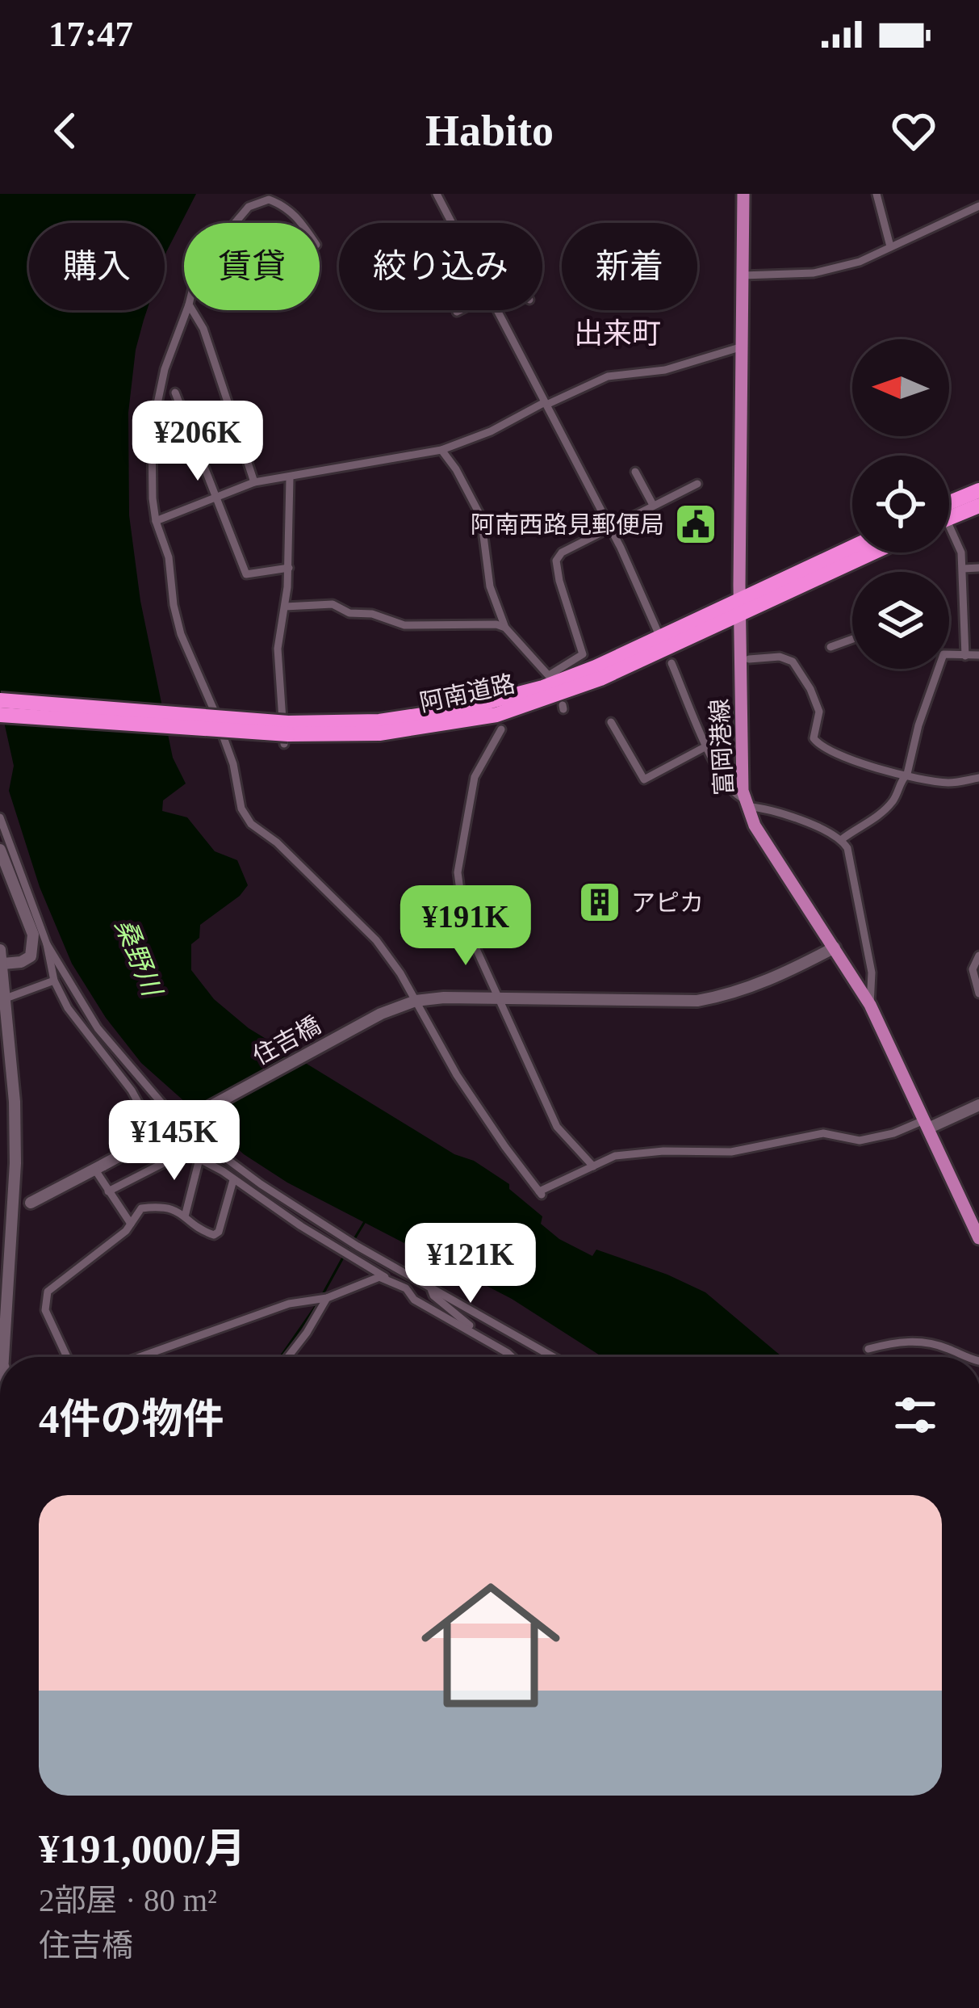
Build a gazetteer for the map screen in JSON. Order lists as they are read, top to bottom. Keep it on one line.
{"streets":{"highway":["阿南道路"],"main road":["富岡港線"],"street":["住吉橋"]},"crossings":[["阿南道路","富岡港線"]],"districts":["出来町"],"water":["桑野川"],"places":{"public building":["阿南西路見郵便局"],"building":["アピカ"]},"north":"left","page":{"status":"17:47","header":"Habito","chip":["購入","賃貸","絞り込み","新着"],"price":["¥206K","¥191K","¥145K","¥121K"],"heading":"4件の物件","list":[{"name":"¥191,000/月","note":"2部屋 · 80 m² · 住吉橋"}]}}
